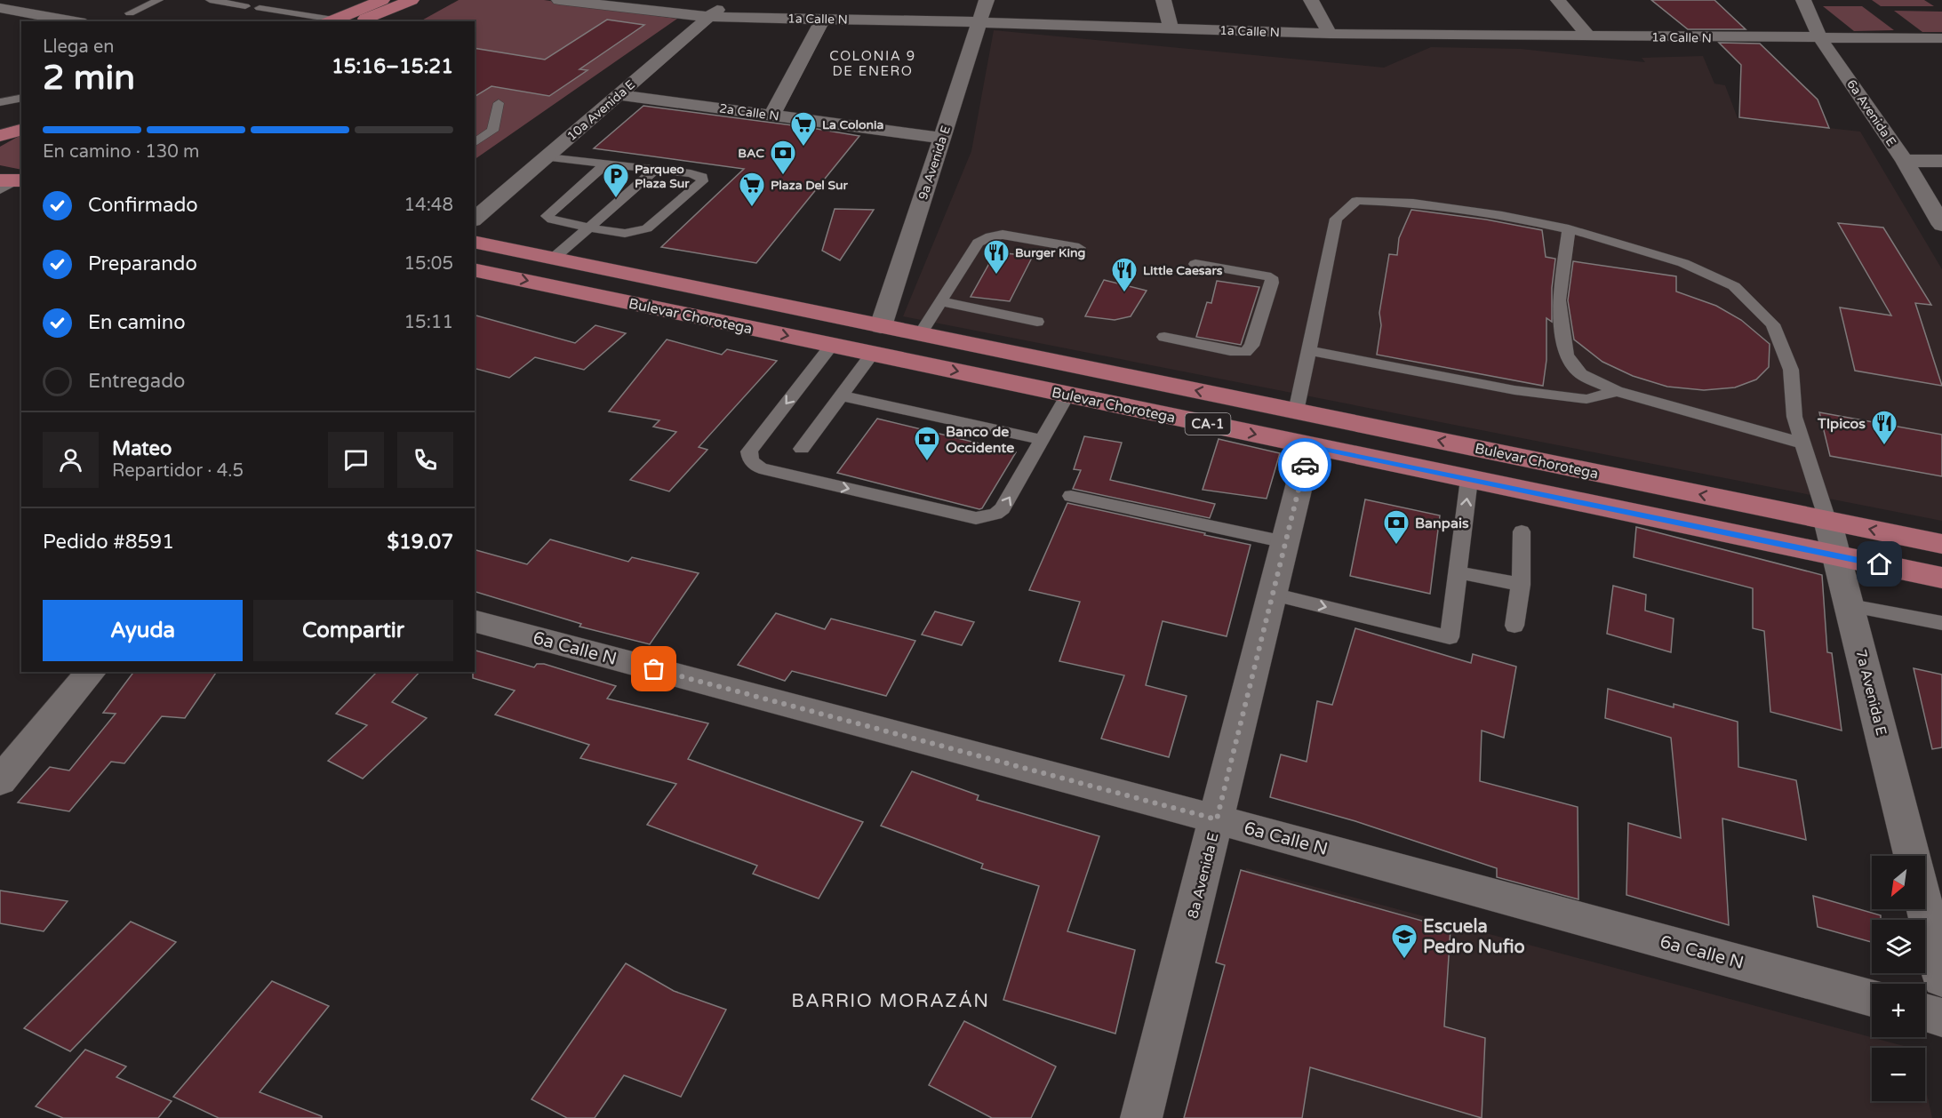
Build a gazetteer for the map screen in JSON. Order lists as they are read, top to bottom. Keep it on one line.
{"streets":{"highway":["Bulevar Chorotega","CA-1"],"street":["1a Calle N","10a Avenida E","2a Calle N","6a Avenida E","9a Avenida E","6a Calle N","7a Avenida E","8a Avenida E"]},"crossings":[["1a Calle N","10a Avenida E"],["1a Calle N","6a Avenida E"],["1a Calle N","9a Avenida E"],["10a Avenida E","2a Calle N"],["2a Calle N","9a Avenida E"],["9a Avenida E","Bulevar Chorotega"],["Bulevar Chorotega","7a Avenida E"],["Bulevar Chorotega","8a Avenida E"],["6a Calle N","8a Avenida E"]],"districts":["COLONIA 9 DE ENERO","BARRIO MORAZÁN"],"places":{"supermarket":["La Colonia","Plaza Del Sur"],"bank":["BAC","Banco de Occidente","Banpais"],"parking":["Parqueo Plaza Sur"],"restaurant":["Burger King","Little Caesars","TIpicos"],"school or university":["Escuela Pedro Nufio"]},"north":"bottom left","page":{"heading":["2 min","Llega en","15:16–15:21"],"panel":["Mateo","Repartidor · 4.5","Pedido #8591","$19.07"],"bar":"En camino · 130 m","list":[["Confirmado","14:48"],["Preparando","15:05"],["En camino","15:11"],"Entregado"],"buttons":["Ayuda","Compartir"],"map_buttons":["+","−"]}}
